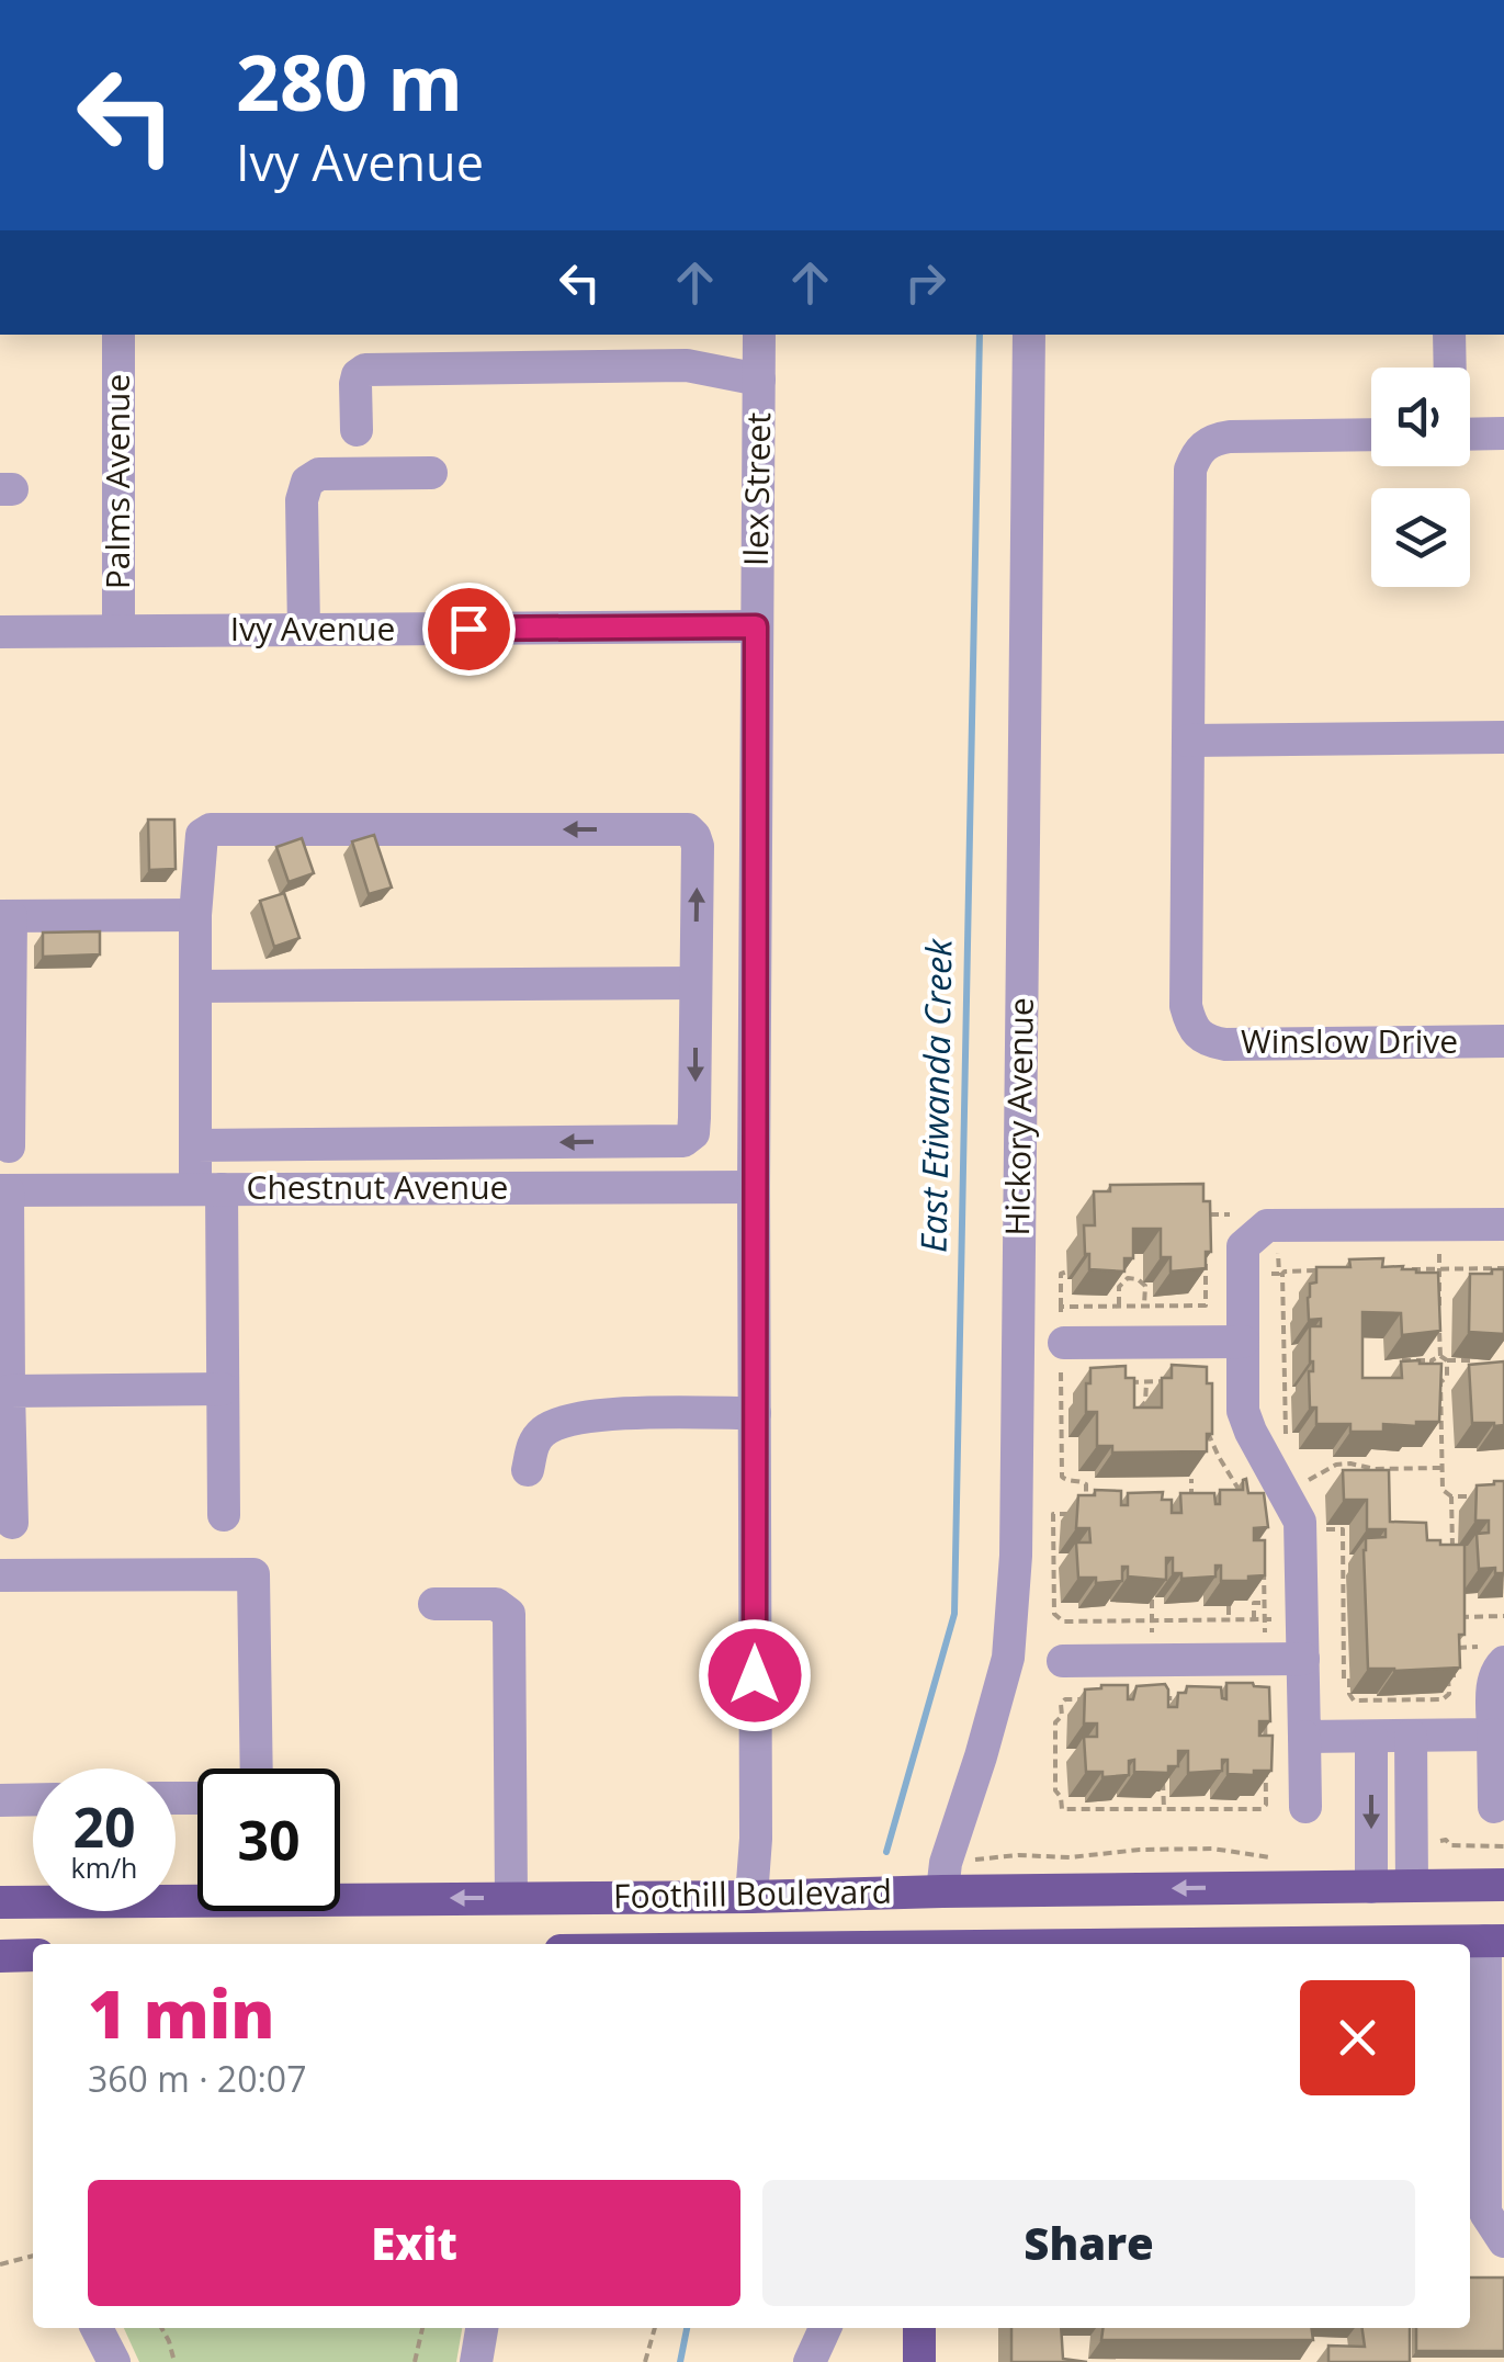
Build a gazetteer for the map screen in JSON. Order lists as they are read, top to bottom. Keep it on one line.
{"streets":{"main road":["Foothill Boulevard"],"street":["Palms Avenue","Ilex Street","Ivy Avenue","Winslow Drive","Hickory Avenue","Chestnut Avenue"]},"crossings":[["Palms Avenue","Ivy Avenue"],["Ilex Street","Ivy Avenue"],["Ilex Street","Chestnut Avenue"],["Ilex Street","Foothill Boulevard"],["Hickory Avenue","Foothill Boulevard"]],"one_way":["Foothill Boulevard"],"water":["East Etiwanda Creek"],"page":{"turn":["280 m","Ivy Avenue"],"speed":"20 km/h","limit":"30","heading":["1 min","360 m · 20:07"],"buttons":["Exit","Share"]}}
